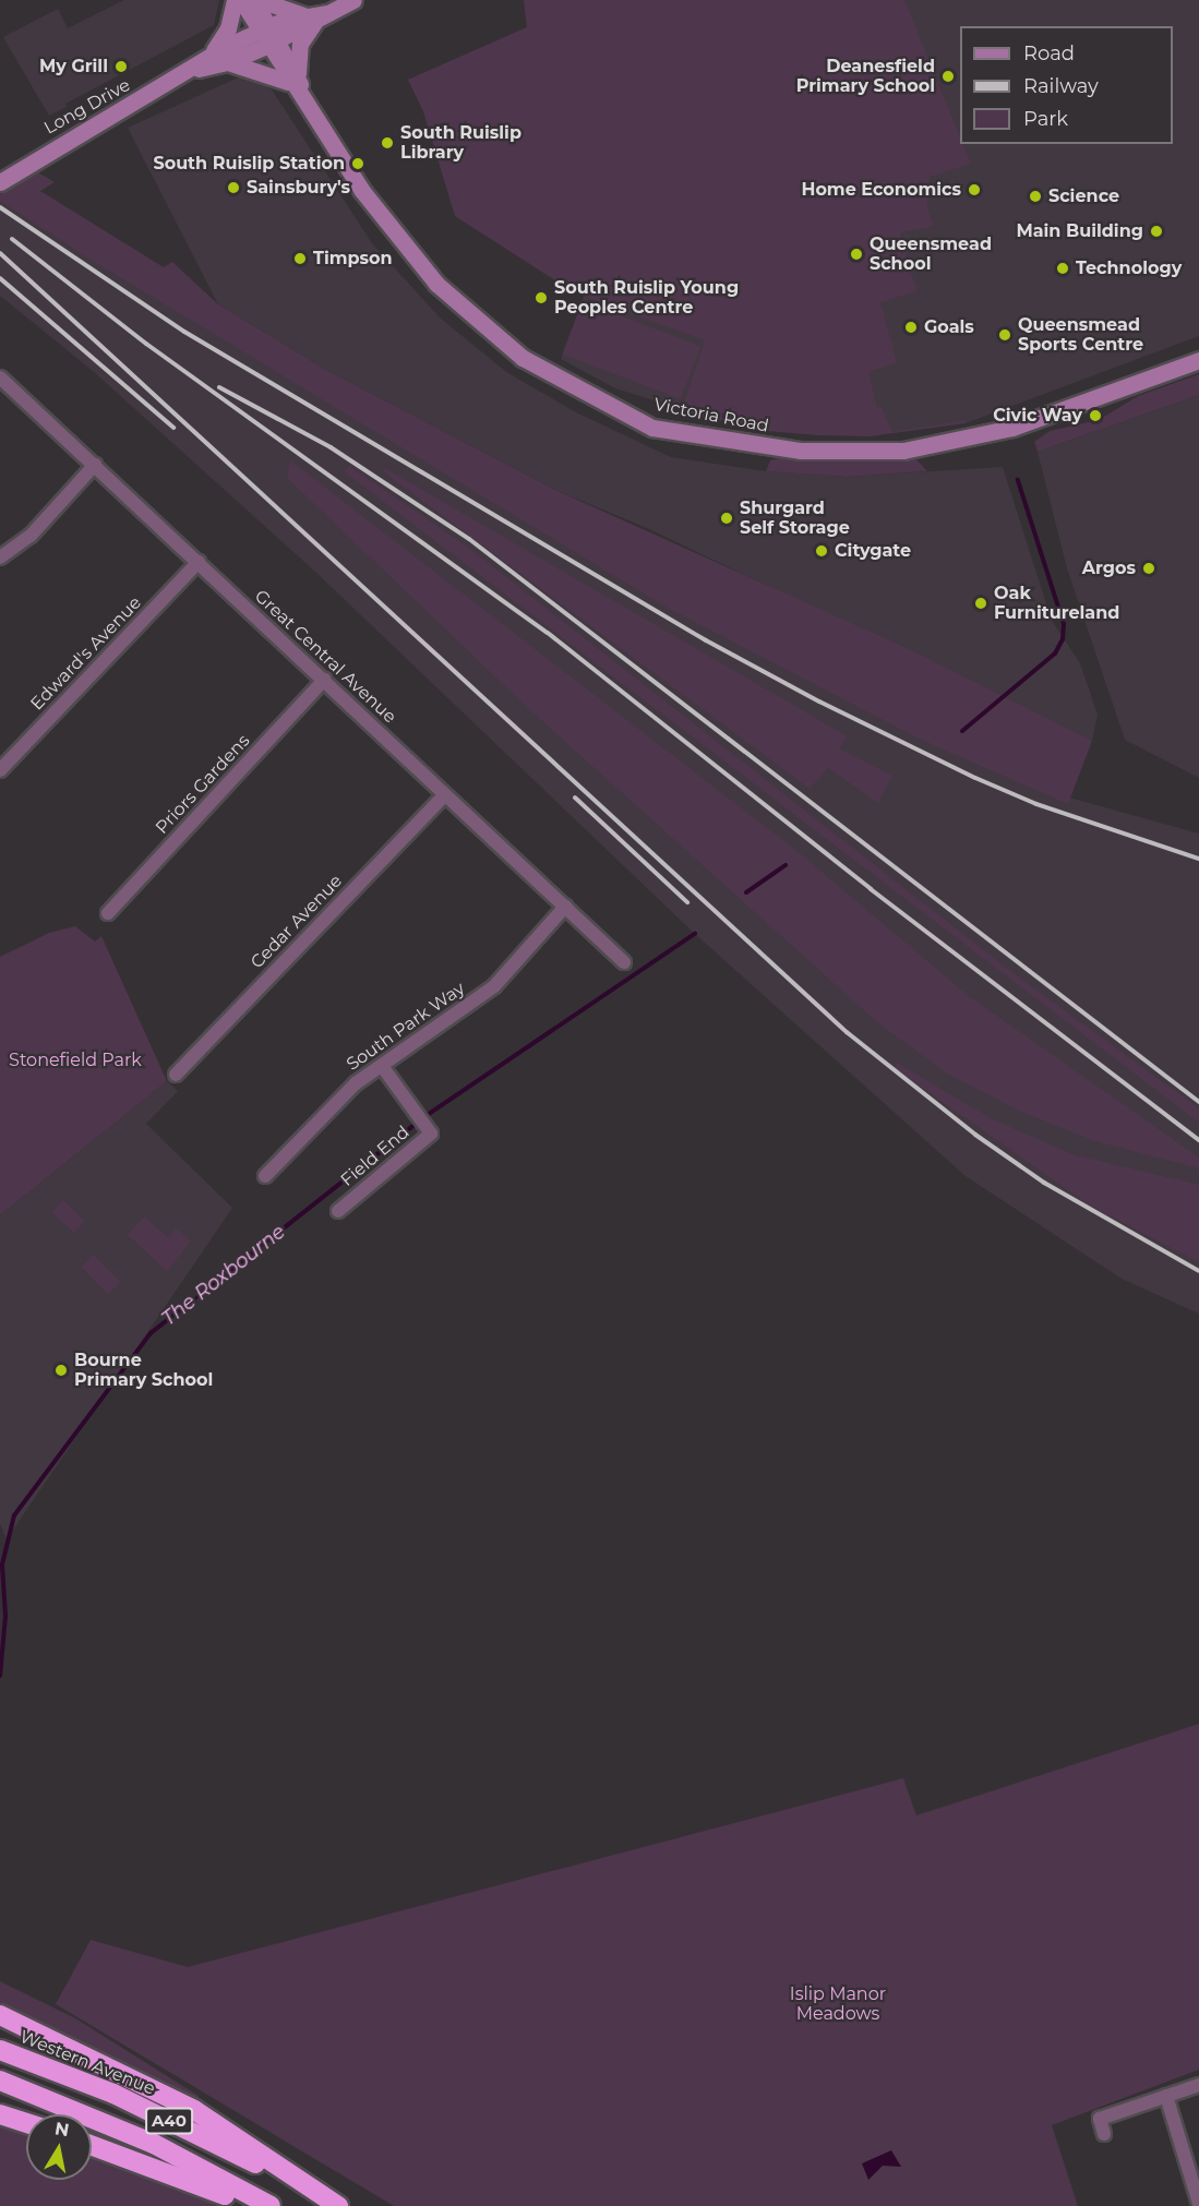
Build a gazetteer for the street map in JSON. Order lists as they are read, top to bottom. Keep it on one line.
{"streets":{"highway":["Western Avenue","A40"],"street":["Long Drive","Victoria Road","Edward's Avenue","Great Central Avenue","Priors Gardens","Cedar Avenue","South Park Way","Field End"]},"crossings":[["Long Drive","Victoria Road"],["Edward's Avenue","Great Central Avenue"],["Great Central Avenue","Priors Gardens"],["Great Central Avenue","Cedar Avenue"],["Great Central Avenue","South Park Way"],["South Park Way","Field End"]],"water":["The Roxbourne"],"parks":["Stonefield Park","Islip Manor Meadows"],"places":["My Grill","Deanesfield Primary School","South Ruislip Library","South Ruislip Station","Sainsbury's","Home Economics","Science","Main Building","Queensmead School","Timpson","Technology","South Ruislip Young Peoples Centre","Goals","Queensmead Sports Centre","Civic Way","Shurgard Self Storage","Citygate","Argos","Oak Furnitureland","Bourne Primary School"],"legend":["Road","Railway","Park"],"north":"top"}
